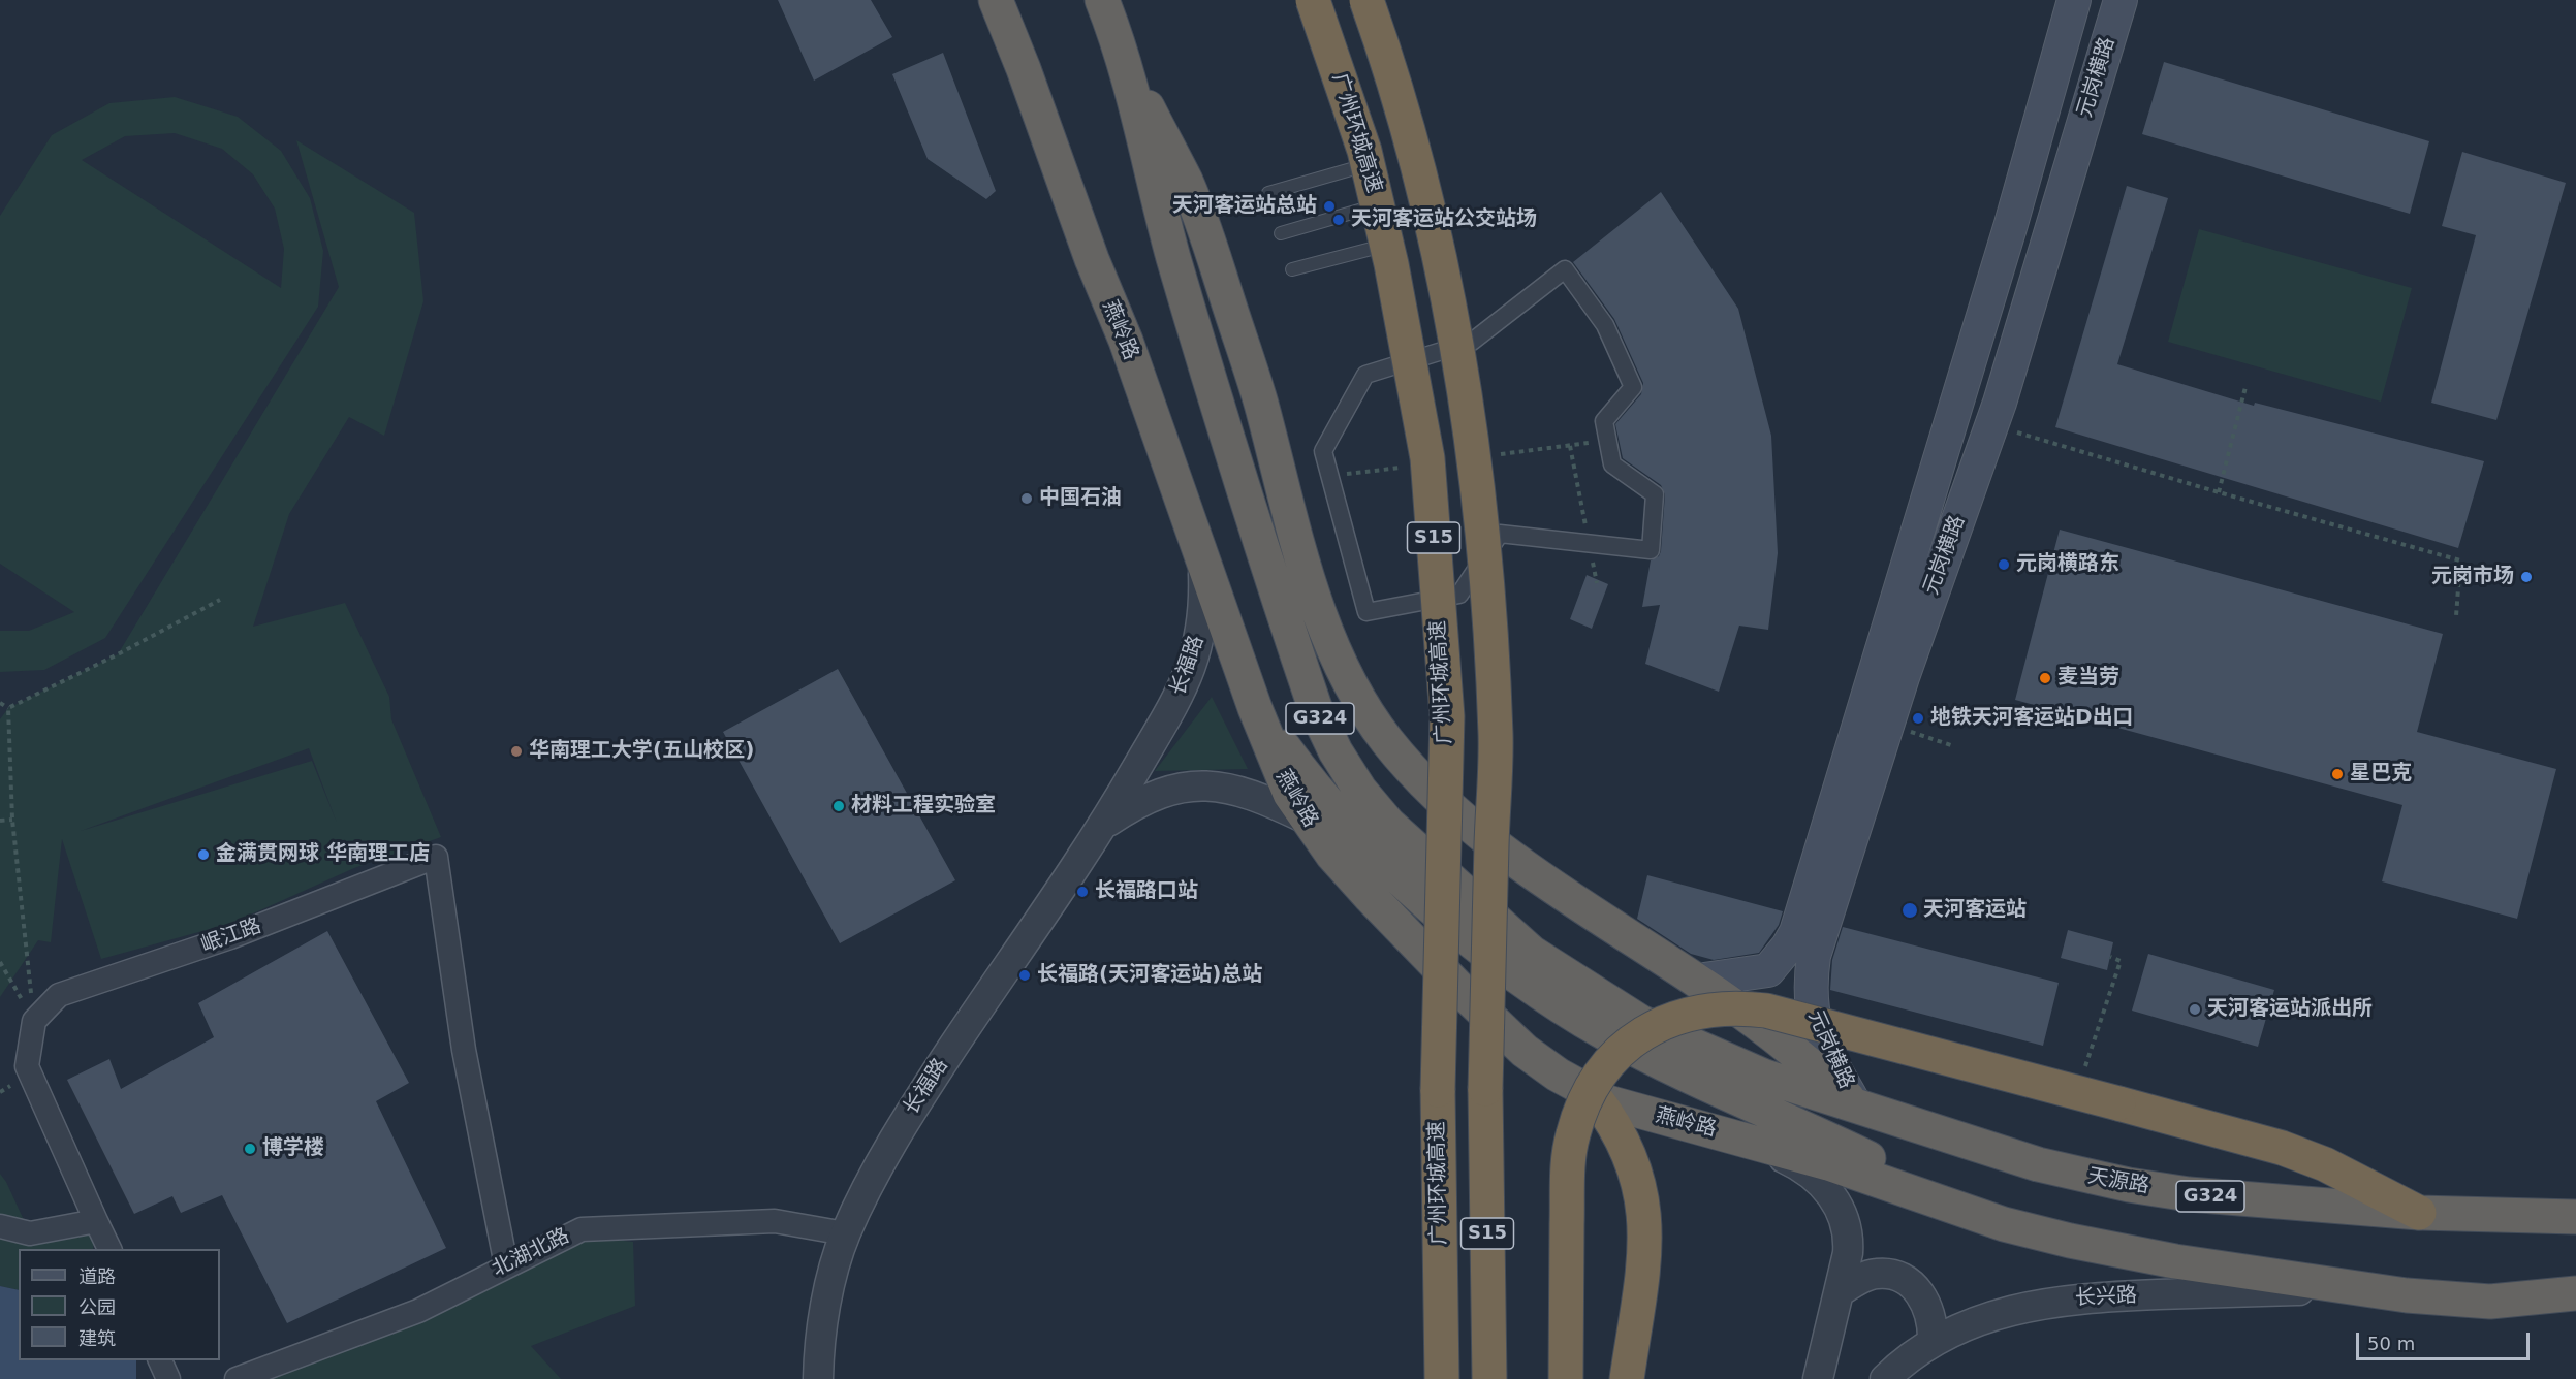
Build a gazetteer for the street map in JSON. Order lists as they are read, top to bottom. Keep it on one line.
{"streets":{"highway":["广州环城高速","燕岭路","S15","G324","天源路"],"main road":["元岗横路"],"street":["长福路","岷江路","北湖北路","长兴路"]},"crossings":[["元岗横路","G324"],["元岗横路","天源路"],["燕岭路","长福路"],["燕岭路","G324"],["长福路","北湖北路"],["G324","天源路"],["G324","长兴路"],["岷江路","北湖北路"]],"places":["天河客运站总站","天河客运站公交站场","中国石油","元岗横路东","元岗市场","麦当劳","地铁天河客运站D出口","华南理工大学(五山校区)","星巴克","材料工程实验室","金满贯网球 华南理工店","长福路口站","天河客运站","长福路(天河客运站)总站","天河客运站派出所","博学楼"],"legend":["道路","公园","建筑"],"scale_bar":"50 m"}
